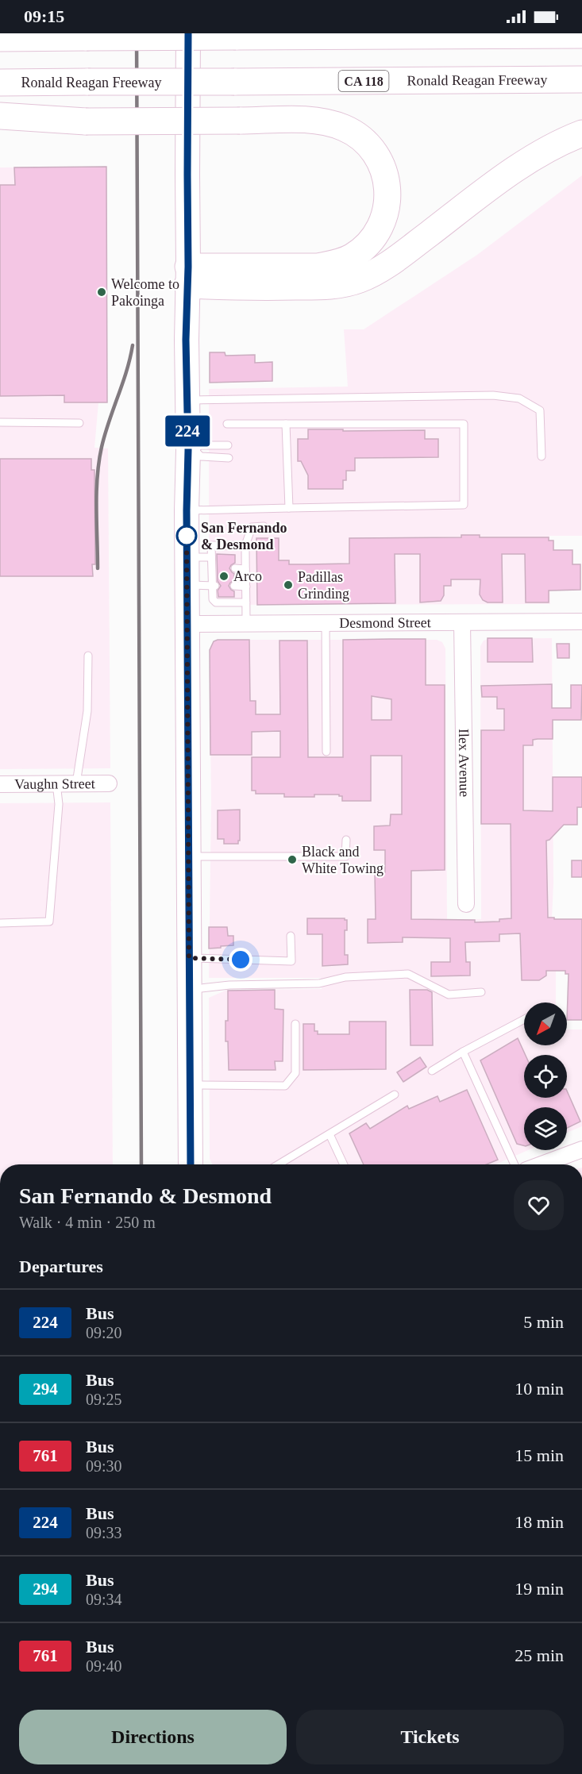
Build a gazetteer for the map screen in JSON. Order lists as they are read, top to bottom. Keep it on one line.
{"streets":{"highway":["Ronald Reagan Freeway","CA 118"],"street":["Desmond Street","Ilex Avenue","Vaughn Street"]},"crossings":[["Desmond Street","Ilex Avenue"]],"places":["Welcome to Pakoinga","San Fernando & Desmond","Arco","Padillas Grinding","Black and White Towing"],"lines":["bus line 224"],"north":"bottom left","page":{"status":"09:15","on_map":"224","heading":[["San Fernando & Desmond","Walk · 4 min · 250 m"],"Departures"],"list":[{"mark":"224","name":"Bus","note":"09:20","value":"5 min"},{"mark":"294","name":"Bus","note":"09:25","value":"10 min"},{"mark":"761","name":"Bus","note":"09:30","value":"15 min"},{"mark":"224","name":"Bus","note":"09:33","value":"18 min"},{"mark":"294","name":"Bus","note":"09:34","value":"19 min"},{"mark":"761","name":"Bus","note":"09:40","value":"25 min"}],"buttons":["Directions","Tickets"]}}
